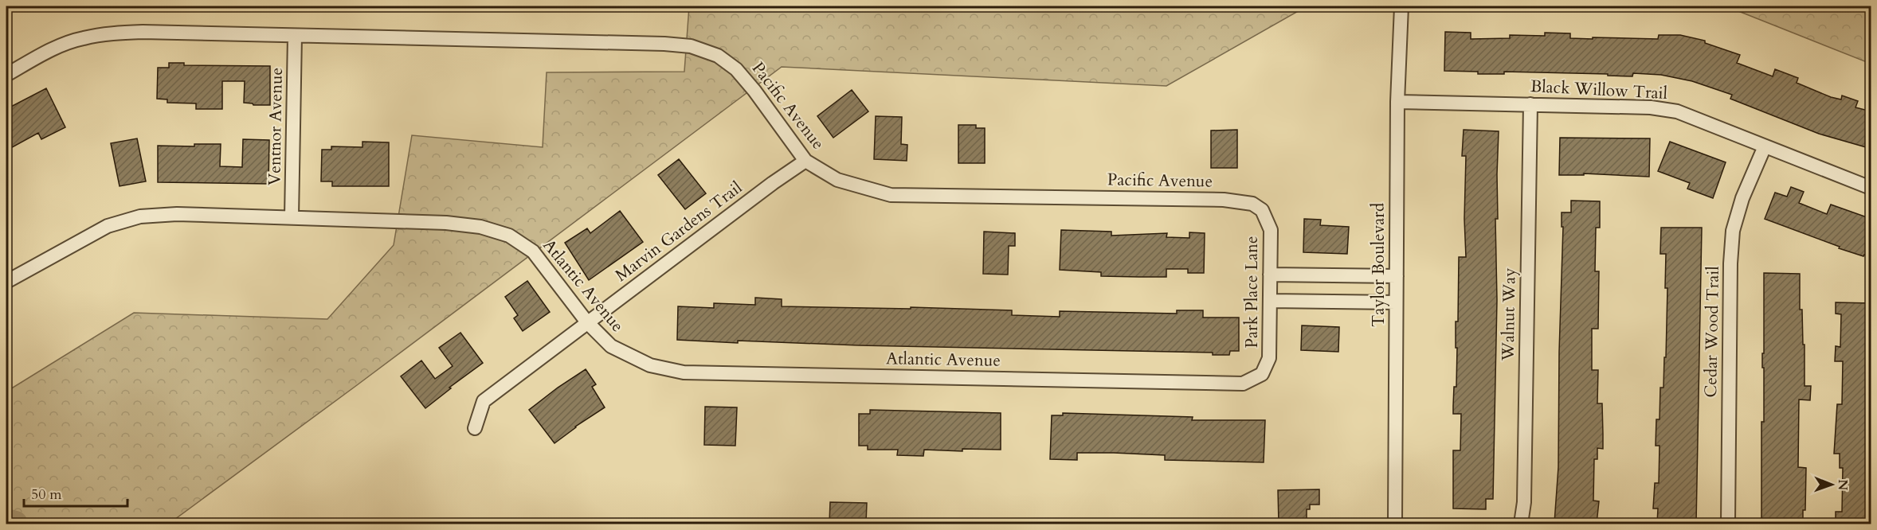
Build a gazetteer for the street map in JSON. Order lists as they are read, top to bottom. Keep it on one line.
{"streets":{"street":["Black Willow Trail","Pacific Avenue","Ventnor Avenue","Marvin Gardens Trail","Taylor Boulevard","Atlantic Avenue","Park Place Lane","Walnut Way","Cedar Wood Trail"]},"crossings":[["Black Willow Trail","Taylor Boulevard"],["Black Willow Trail","Walnut Way"],["Black Willow Trail","Cedar Wood Trail"],["Pacific Avenue","Ventnor Avenue"],["Pacific Avenue","Marvin Gardens Trail"],["Pacific Avenue","Park Place Lane"],["Ventnor Avenue","Atlantic Avenue"],["Marvin Gardens Trail","Atlantic Avenue"],["Atlantic Avenue","Park Place Lane"]],"scale_bar":"50 m","north":"right"}
